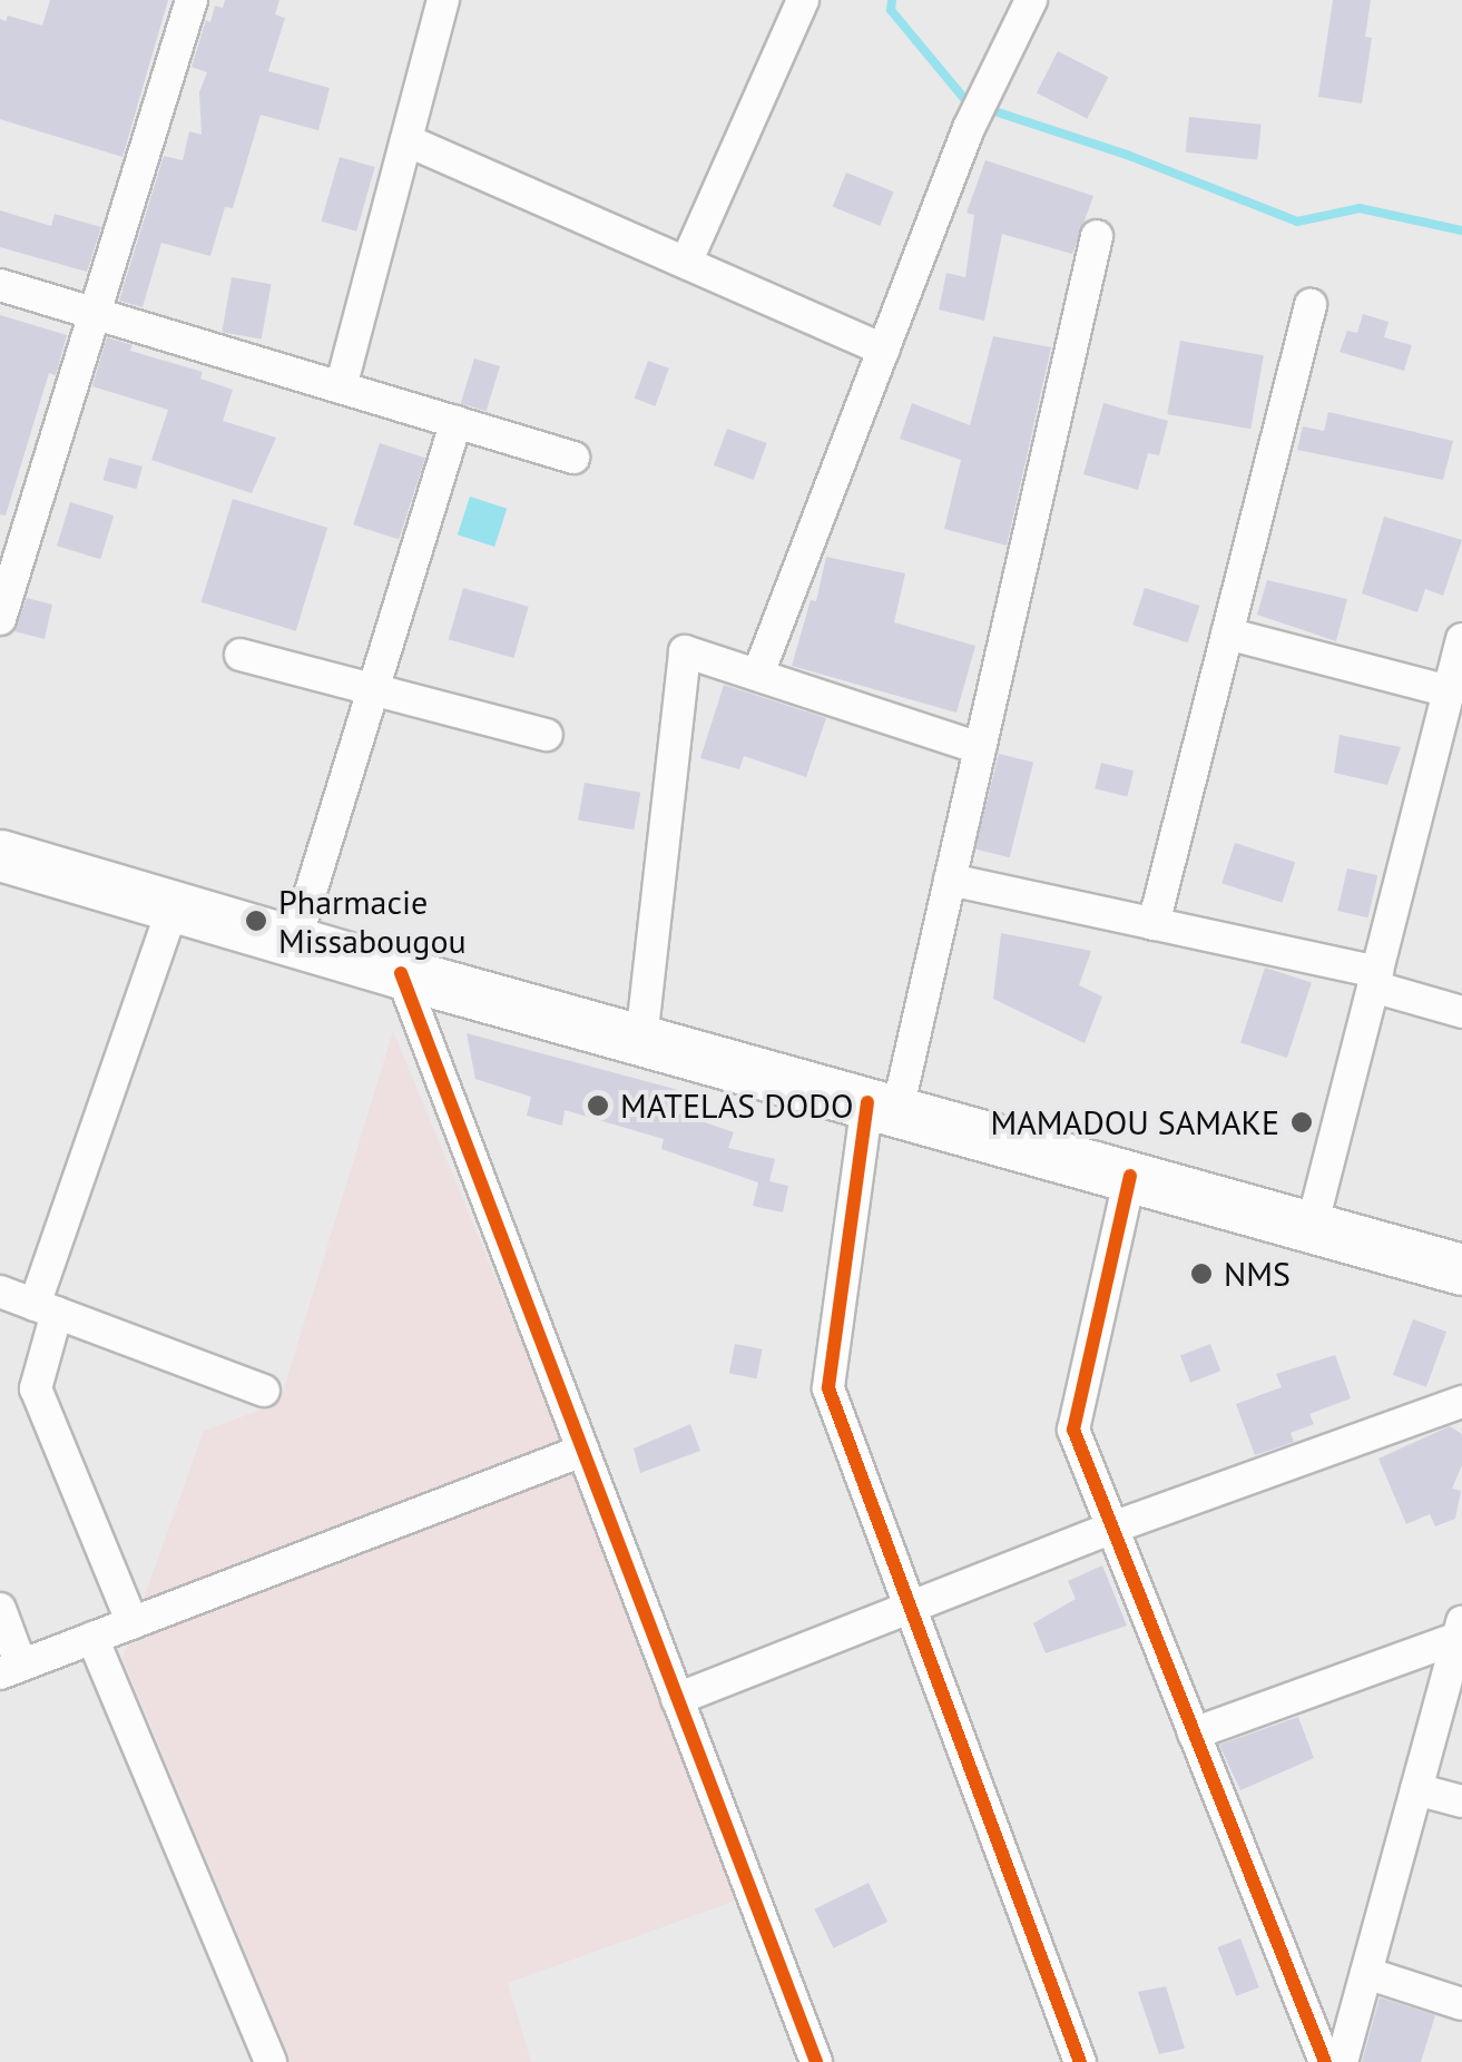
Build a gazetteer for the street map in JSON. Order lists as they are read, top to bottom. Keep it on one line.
{"places":["Pharmacie Missabougou","MATELAS DODO","MAMADOU SAMAKE","NMS"]}
